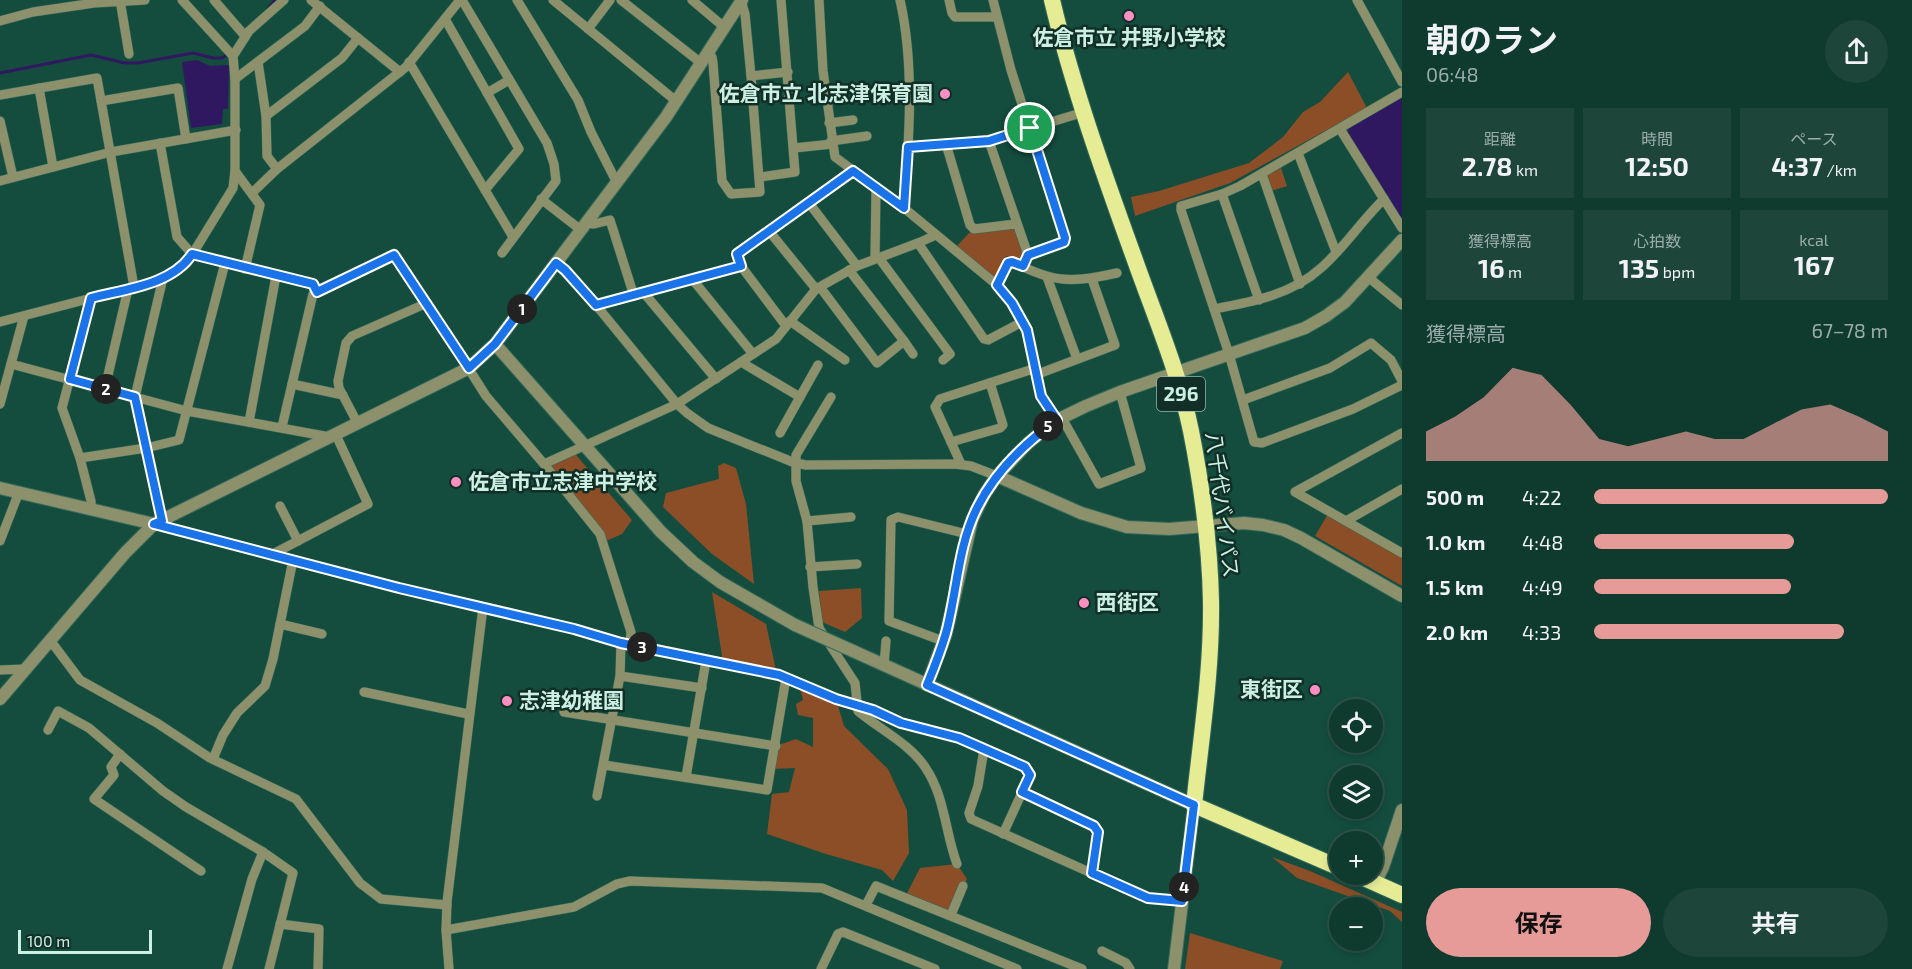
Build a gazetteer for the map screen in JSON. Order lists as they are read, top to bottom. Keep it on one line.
{"streets":{"highway":["296","八千代バイパス"]},"places":["佐倉市立 井野小学校","佐倉市立 北志津保育園","佐倉市立志津中学校","西街区","東街区","志津幼稚園"],"scale_bar":"100 m","page":{"heading":["朝のラン","06:48"],"stats":[["距離","2.78 km"],["時間","12:50"],["ペース","4:37 /km"],["獲得標高","16 m"],["心拍数","135 bpm"],["kcal","167"]],"pins":["1","2","5","3","4"],"chart":["獲得標高","67–78 m"],"list":[{"name":"500 m","note":"4:22"},{"name":"1.0 km","note":"4:48"},{"name":"1.5 km","note":"4:49"},{"name":"2.0 km","note":"4:33"}],"map_buttons":["+","−"],"buttons":["保存","共有"],"scale":"100 m"}}
